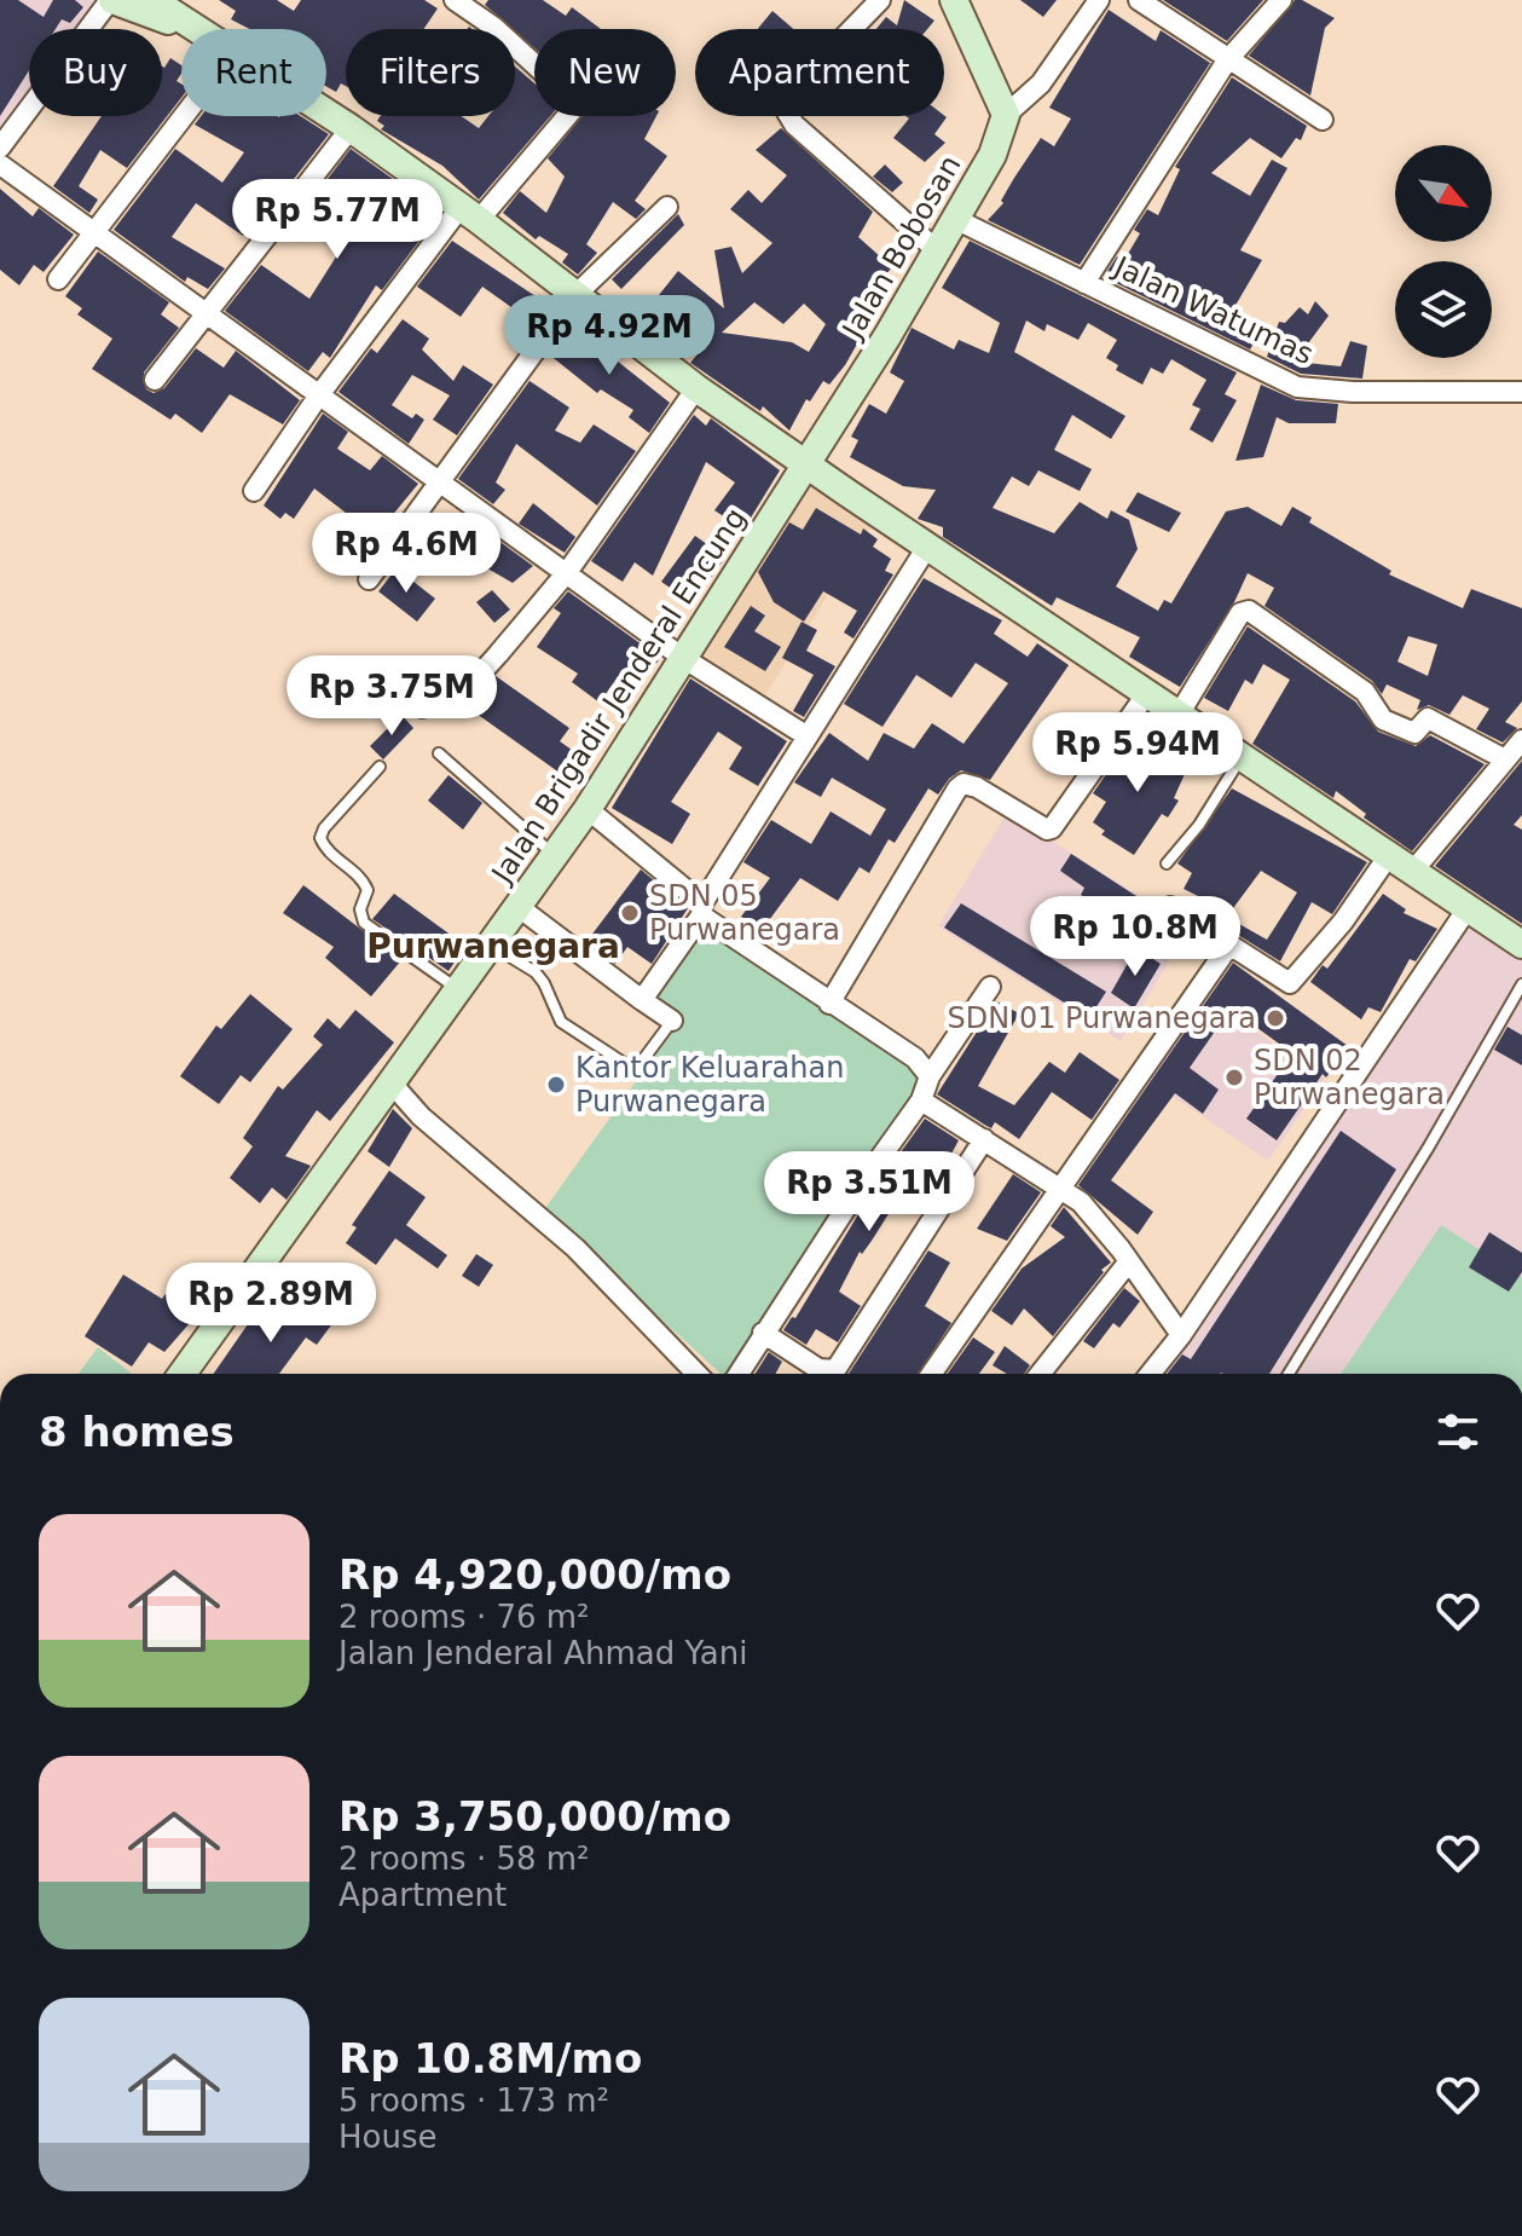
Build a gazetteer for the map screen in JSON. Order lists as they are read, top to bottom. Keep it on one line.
{"streets":{"street":["Jalan Bobosan","Jalan Watumas","Jalan Brigadir Jenderal Encung"]},"crossings":[["Jalan Bobosan","Jalan Watumas"],["Jalan Bobosan","Jalan Brigadir Jenderal Encung"]],"districts":["Purwanegara"],"places":["SDN 05 Purwanegara","SDN 01 Purwanegara","SDN 02 Purwanegara","Kantor Keluarahan Purwanegara"],"north":"bottom right","page":{"chip":["Buy","Rent","Filters","New","Apartment"],"price":["Rp 5.77M","Rp 4.92M","Rp 4.6M","Rp 3.75M","Rp 5.94M","Rp 10.8M","Rp 3.51M","Rp 2.89M"],"heading":"8 homes","list":[{"name":"Rp 4,920,000/mo","note":"2 rooms · 76 m² · Jalan Jenderal Ahmad Yani"},{"name":"Rp 3,750,000/mo","note":"2 rooms · 58 m² · Apartment"},{"name":"Rp 10.8M/mo","note":"5 rooms · 173 m² · House"}]}}
